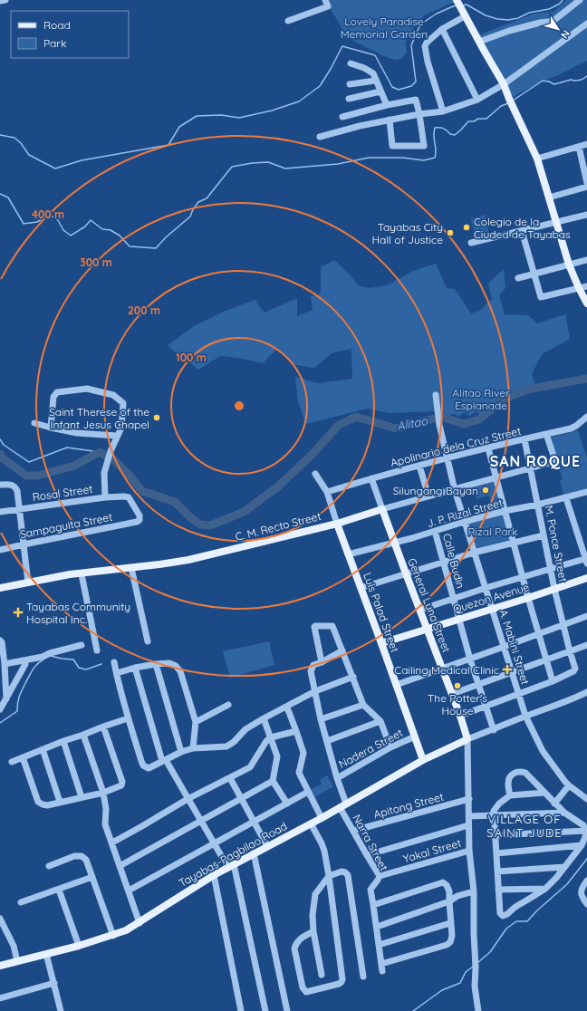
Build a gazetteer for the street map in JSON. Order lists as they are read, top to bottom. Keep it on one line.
{"streets":{"main road":["C. M. Recto Street","Quezon Avenue","General Luna Street","Luis Palad Street","Tayabas-Pagbilao Road"],"street":["Apolinario dela Cruz Street","Rosal Street","J. P. Rizal Street","Sampaguita Street","M. Ponce Street","Calle Budin","A. Mabini Street","Nadera Street","Apitong Street","Narra Street","Yakal Street"]},"crossings":[["Apolinario dela Cruz Street","C. M. Recto Street"],["Apolinario dela Cruz Street","M. Ponce Street"],["Apolinario dela Cruz Street","General Luna Street"],["Apolinario dela Cruz Street","Luis Palad Street"],["Apolinario dela Cruz Street","A. Mabini Street"],["Rosal Street","Sampaguita Street"],["J. P. Rizal Street","M. Ponce Street"],["J. P. Rizal Street","Calle Budin"],["J. P. Rizal Street","General Luna Street"],["J. P. Rizal Street","Luis Palad Street"],["J. P. Rizal Street","A. Mabini Street"],["C. M. Recto Street","M. Ponce Street"],["C. M. Recto Street","General Luna Street"],["C. M. Recto Street","Luis Palad Street"],["C. M. Recto Street","A. Mabini Street"],["M. Ponce Street","Quezon Avenue"],["Calle Budin","Quezon Avenue"],["Quezon Avenue","General Luna Street"],["Quezon Avenue","Luis Palad Street"],["Quezon Avenue","A. Mabini Street"],["General Luna Street","Tayabas-Pagbilao Road"],["Luis Palad Street","Nadera Street"],["Luis Palad Street","Tayabas-Pagbilao Road"],["Nadera Street","Narra Street"],["Apitong Street","Narra Street"],["Narra Street","Yakal Street"],["Narra Street","Tayabas-Pagbilao Road"]],"districts":["SAN ROQUE","VILLAGE OF SAINT JUDE"],"water":["Alitao"],"parks":["Lovely Paradise Memorial Garden","Alitao River Esplanade","Rizal Park"],"places":{"other":["Colegio de la Ciuded de Tayabas","Tayabas City Hall of Justice","Saint Therese of the Infant Jesus Chapel","Silungang Bayan","The Potter's House"],"health":["Tayabas Community Hospital Inc.","Cailing Medical Clinic"]},"legend":["Road","Park"],"north":"bottom right","rings":["400 m","300 m","200 m","100 m"]}
